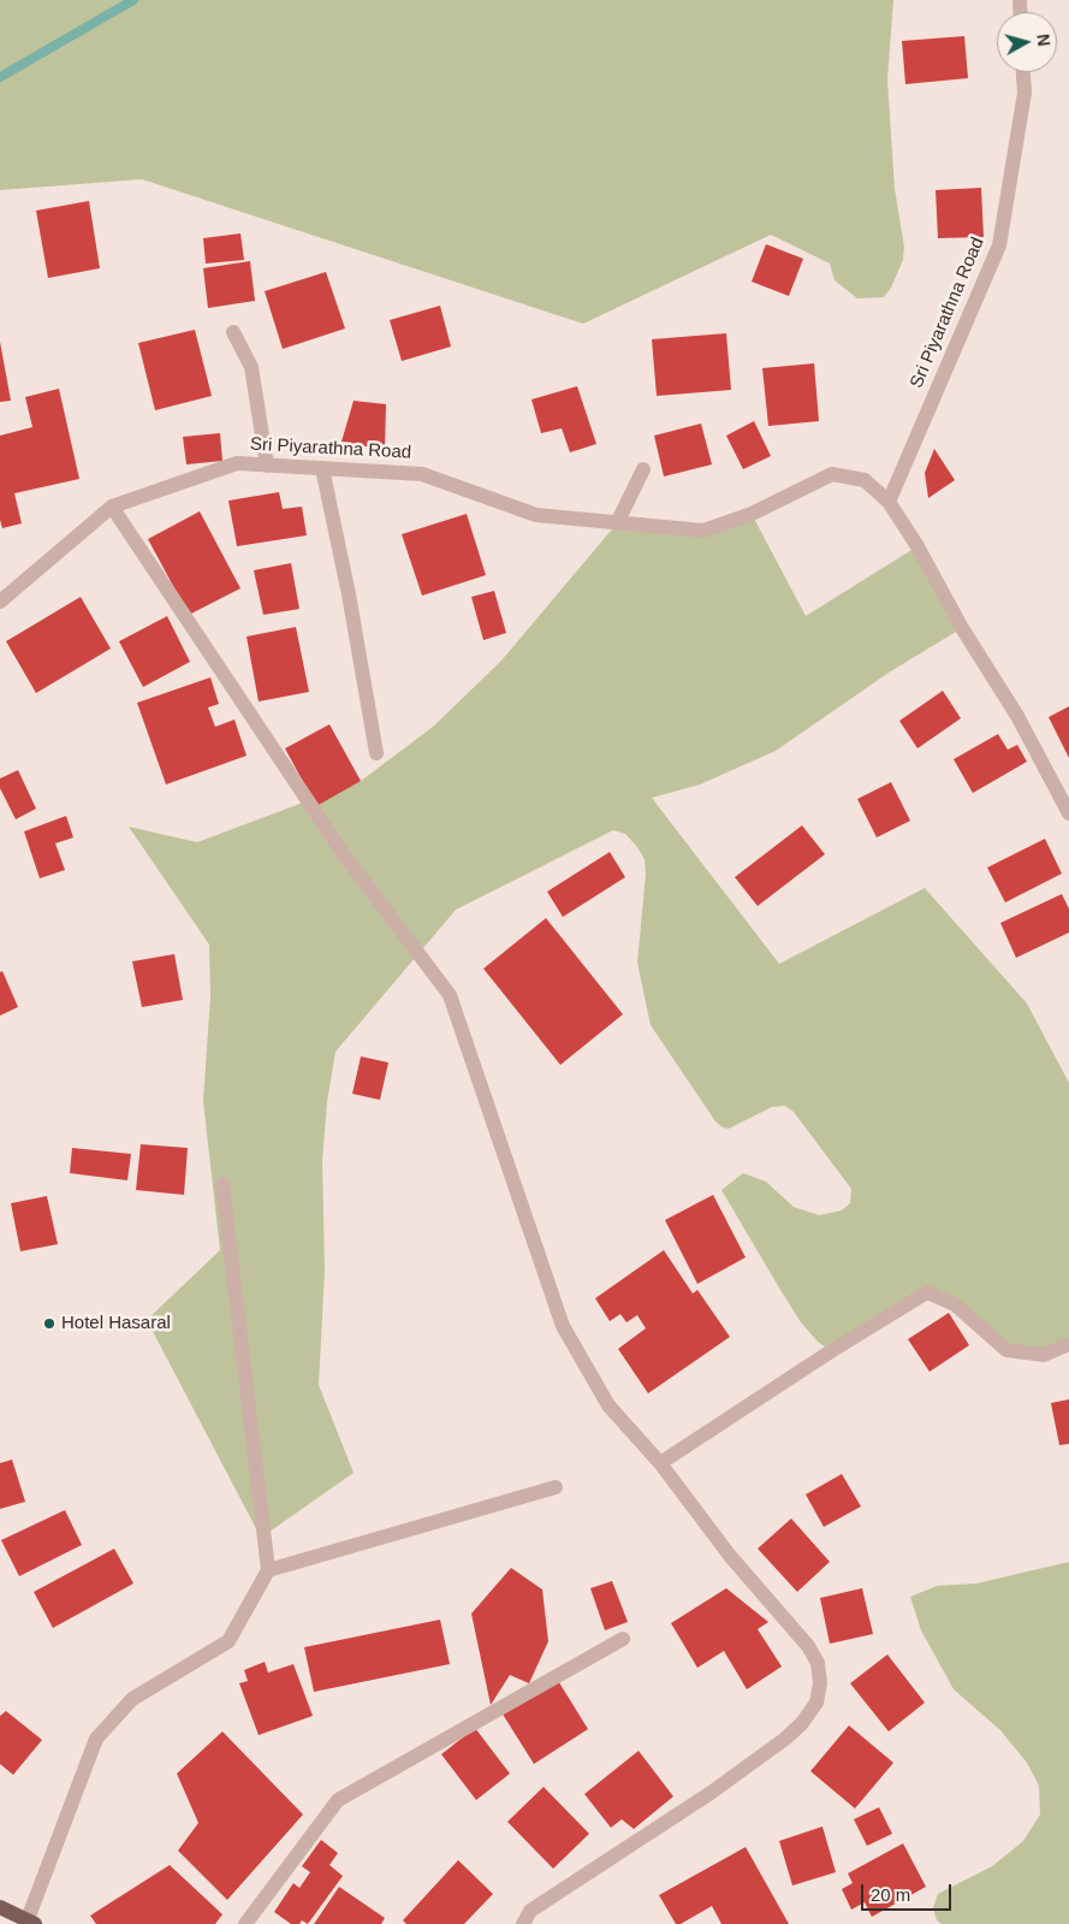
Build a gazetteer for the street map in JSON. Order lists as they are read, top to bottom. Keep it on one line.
{"streets":{"street":["Sri Piyarathna Road"]},"places":["Hotel Hasaral"],"scale_bar":"20 m","north":"right"}
